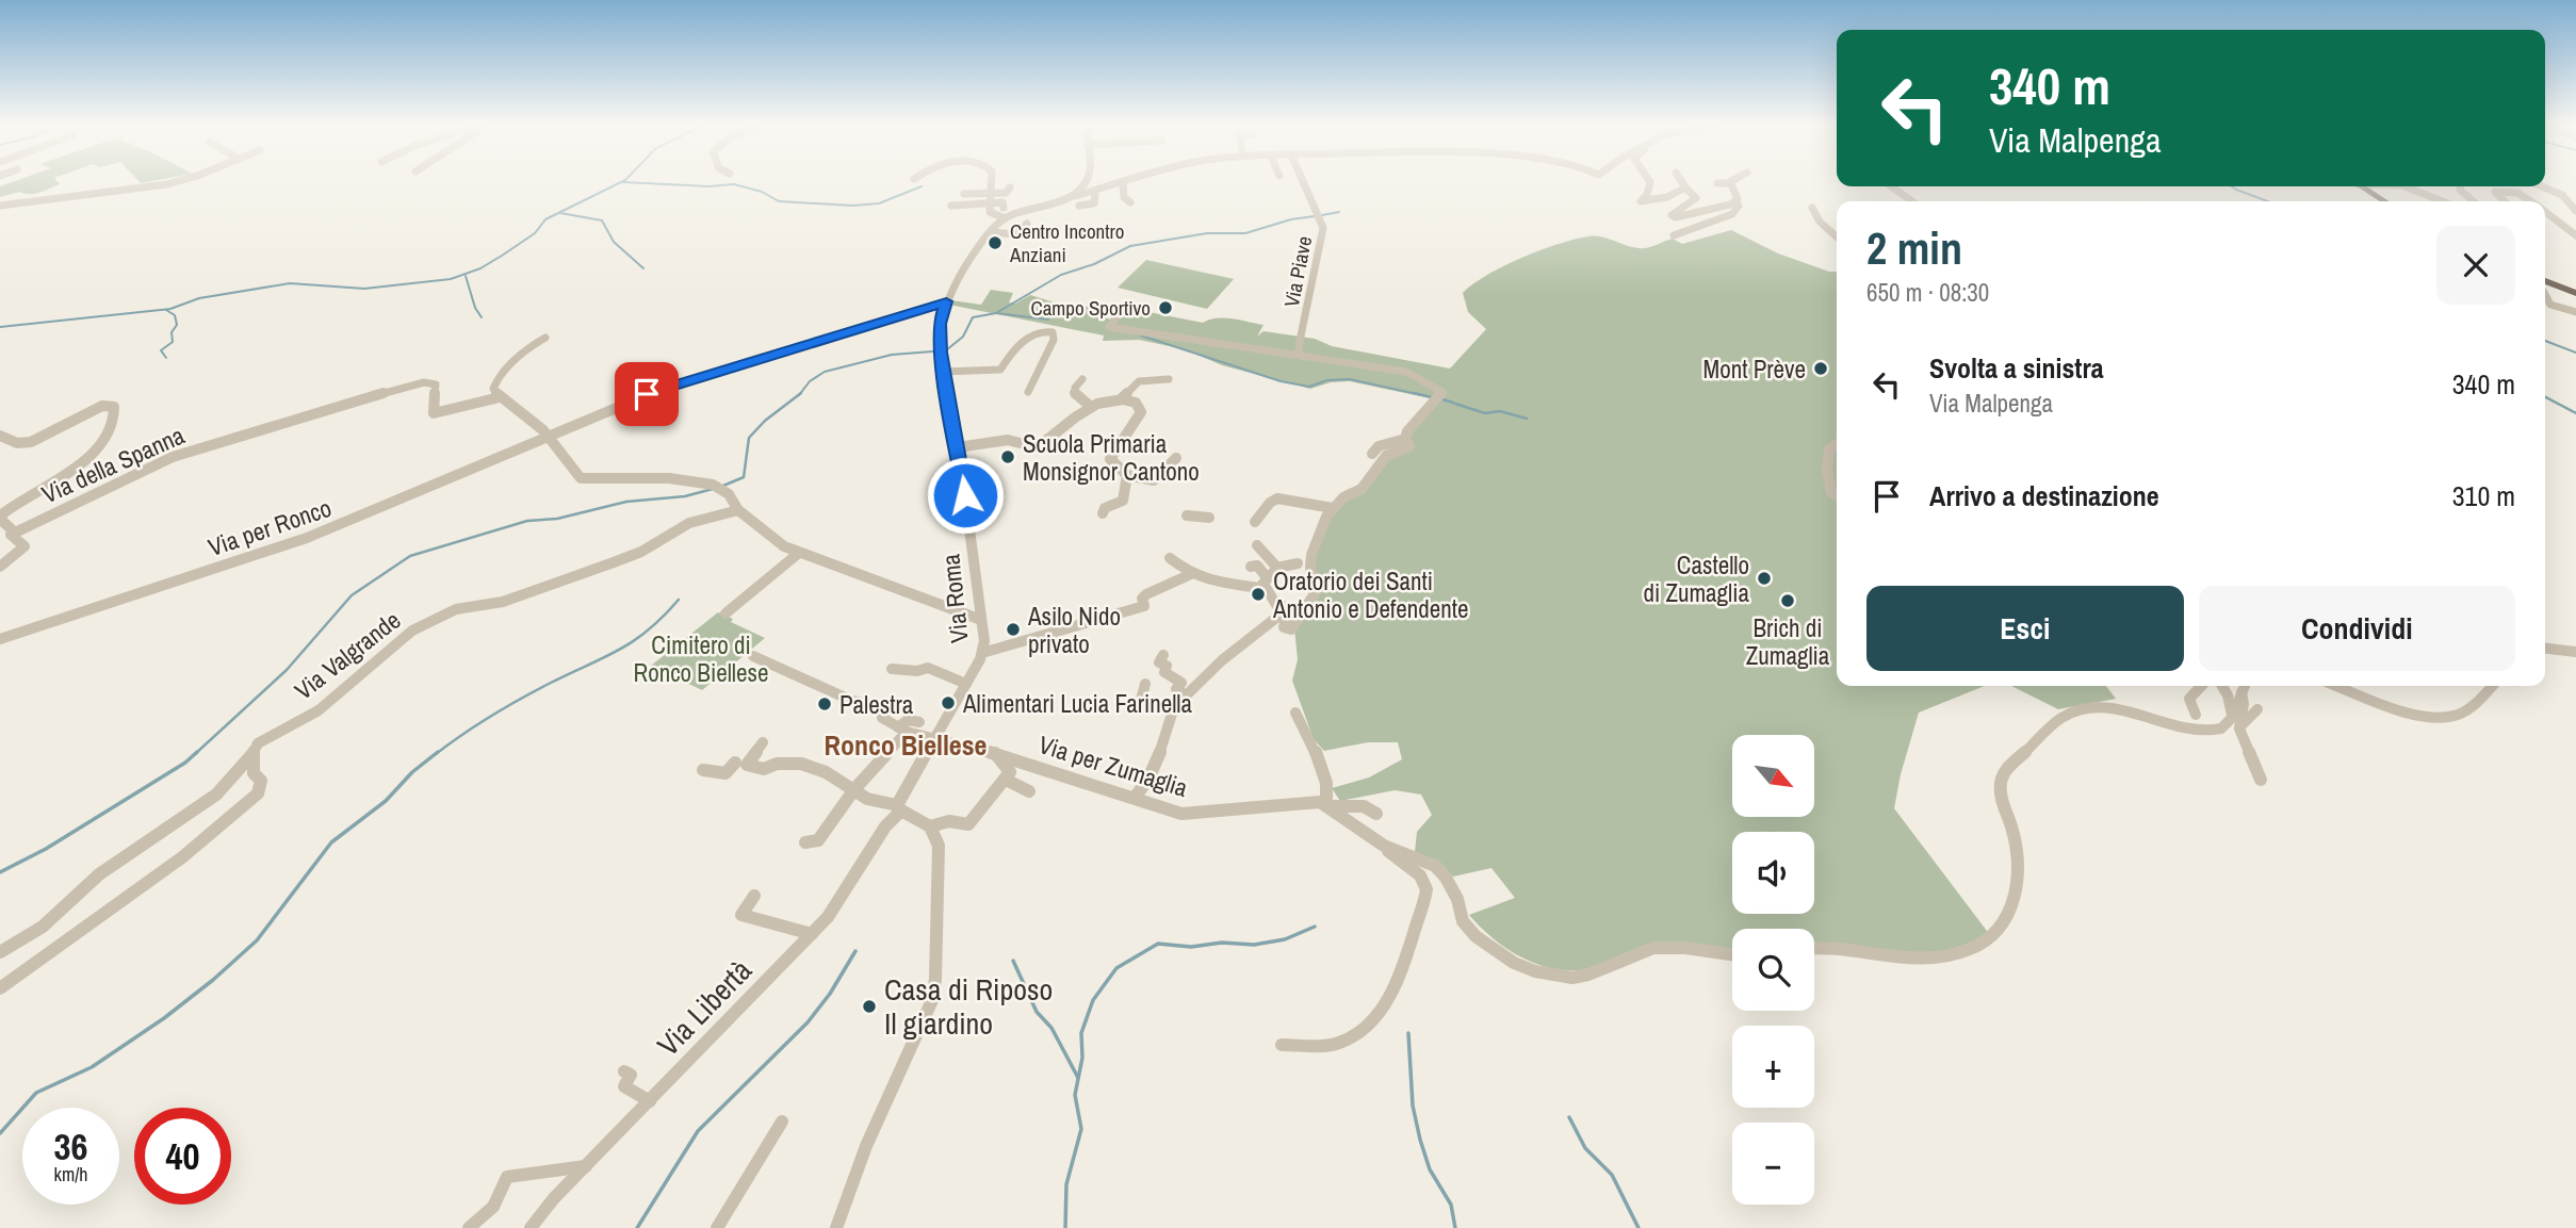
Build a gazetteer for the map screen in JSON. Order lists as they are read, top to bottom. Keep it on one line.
{"streets":{"street":["Via Piave","Via della Spanna","Via per Ronco","Via Roma","Via Valgrande","Via per Zumaglia","Via Libertà"]},"crossings":[["Via per Ronco","Via Roma"],["Via Roma","Via per Zumaglia"],["Via Roma","Via Libertà"]],"districts":["Ronco Biellese"],"parks":["Cimitero di Ronco Biellese"],"places":["Centro Incontro Anziani","Campo Sportivo","Mont Prève","Scuola Primaria Monsignor Cantono","Castello di Zumaglia","Oratorio dei Santi Antonio e Defendente","Brich di Zumaglia","Asilo Nido privato","Alimentari Lucia Farinella","Palestra","Casa di Riposo Il giardino"],"north":"bottom right","page":{"turn":["340 m","Via Malpenga"],"heading":["2 min","650 m · 08:30"],"list":[{"name":"Svolta a sinistra","note":"Via Malpenga","value":"340 m"},{"name":"Arrivo a destinazione","value":"310 m"}],"buttons":["Esci","Condividi"],"map_buttons":["+","−"],"speed":"36 km/h","limit":"40"}}
